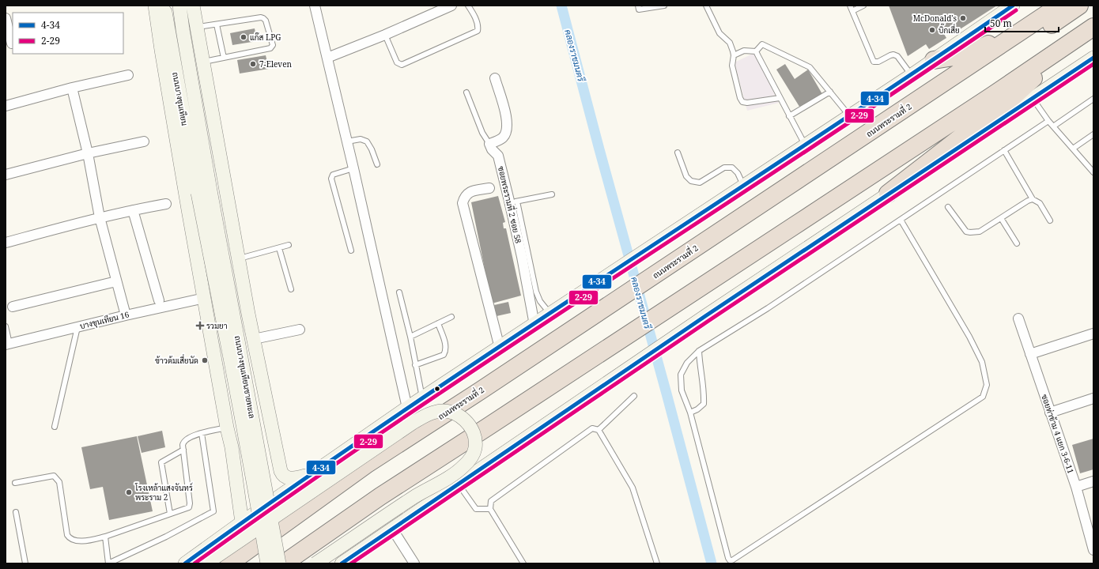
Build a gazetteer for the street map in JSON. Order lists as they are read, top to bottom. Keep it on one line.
{"streets":{"highway":["ถนนพระรามที่ 2"],"main road":["ถนนบางขุนเทียน","ถนนบางขุนเทียนชายทะเล"],"street":["ซอยพระรามที่ 2 ซอย 58","บางขุนเทียน 16","ซอยท่าข้าม 4 แยก 3-6-11"]},"crossings":[["ถนนบางขุนเทียน","ถนนบางขุนเทียนชายทะเล"]],"water":["คลองราชมนตรี"],"places":{"other":["McDonald's","บิ๊กเสี่ย","แก๊ส LPG","7-Eleven","ข้าวต้มเสี่ยนัด","โรงเหล้าแสงจันทร์ พระราม 2"],"health":["รวมยา"]},"lines":["transit line 4-34","transit line 2-29"],"legend":["4-34","2-29"],"scale_bar":"50 m"}
